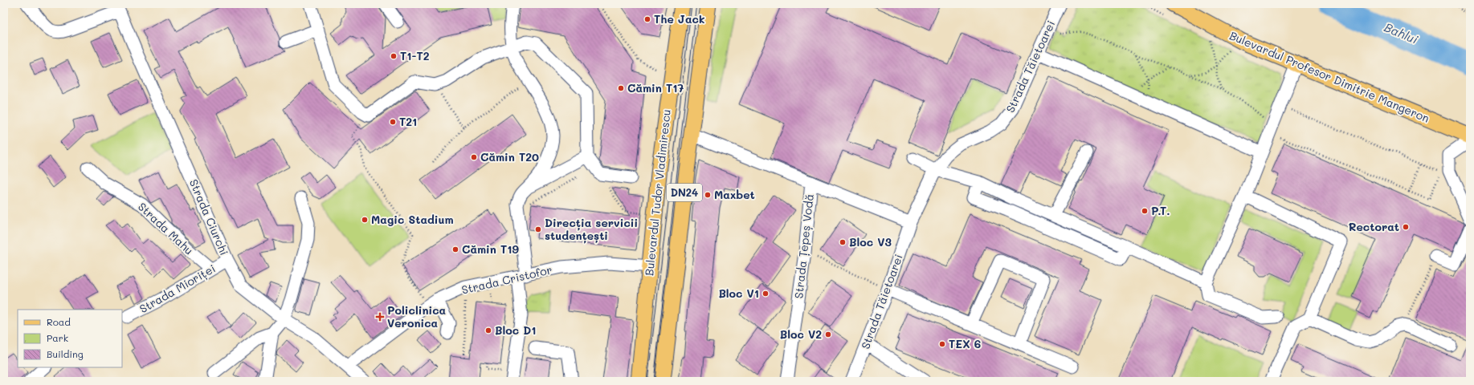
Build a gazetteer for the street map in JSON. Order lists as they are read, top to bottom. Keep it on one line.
{"streets":{"main road":["Bulevardul Profesor Dimitrie Mangeron","Bulevardul Tudor Vladimirescu","DN24"],"street":["Strada Tăietoarei","Strada Ciurchi","Strada Mahu","Strada Țepeș Vodă","Strada Cristofor","Strada Mioriței"]},"crossings":[["Bulevardul Tudor Vladimirescu","Strada Cristofor"],["DN24","Strada Țepeș Vodă"],["Strada Ciurchi","Strada Cristofor"],["Strada Ciurchi","Strada Mioriței"],["Strada Mahu","Strada Mioriței"]],"water":["Bahlui"],"places":{"other":["The Jack","T1-T2","Cămin T17","T21","Cămin T20","Maxbet","P.T.","Magic Stadium","Rectorat","Direcția servicii studențești","Bloc V3","Cămin T19","Bloc V1","Bloc D1","Bloc V2","TEX 6"],"health":["Policlinica Veronica"]},"legend":["Road","Park","Building"]}
